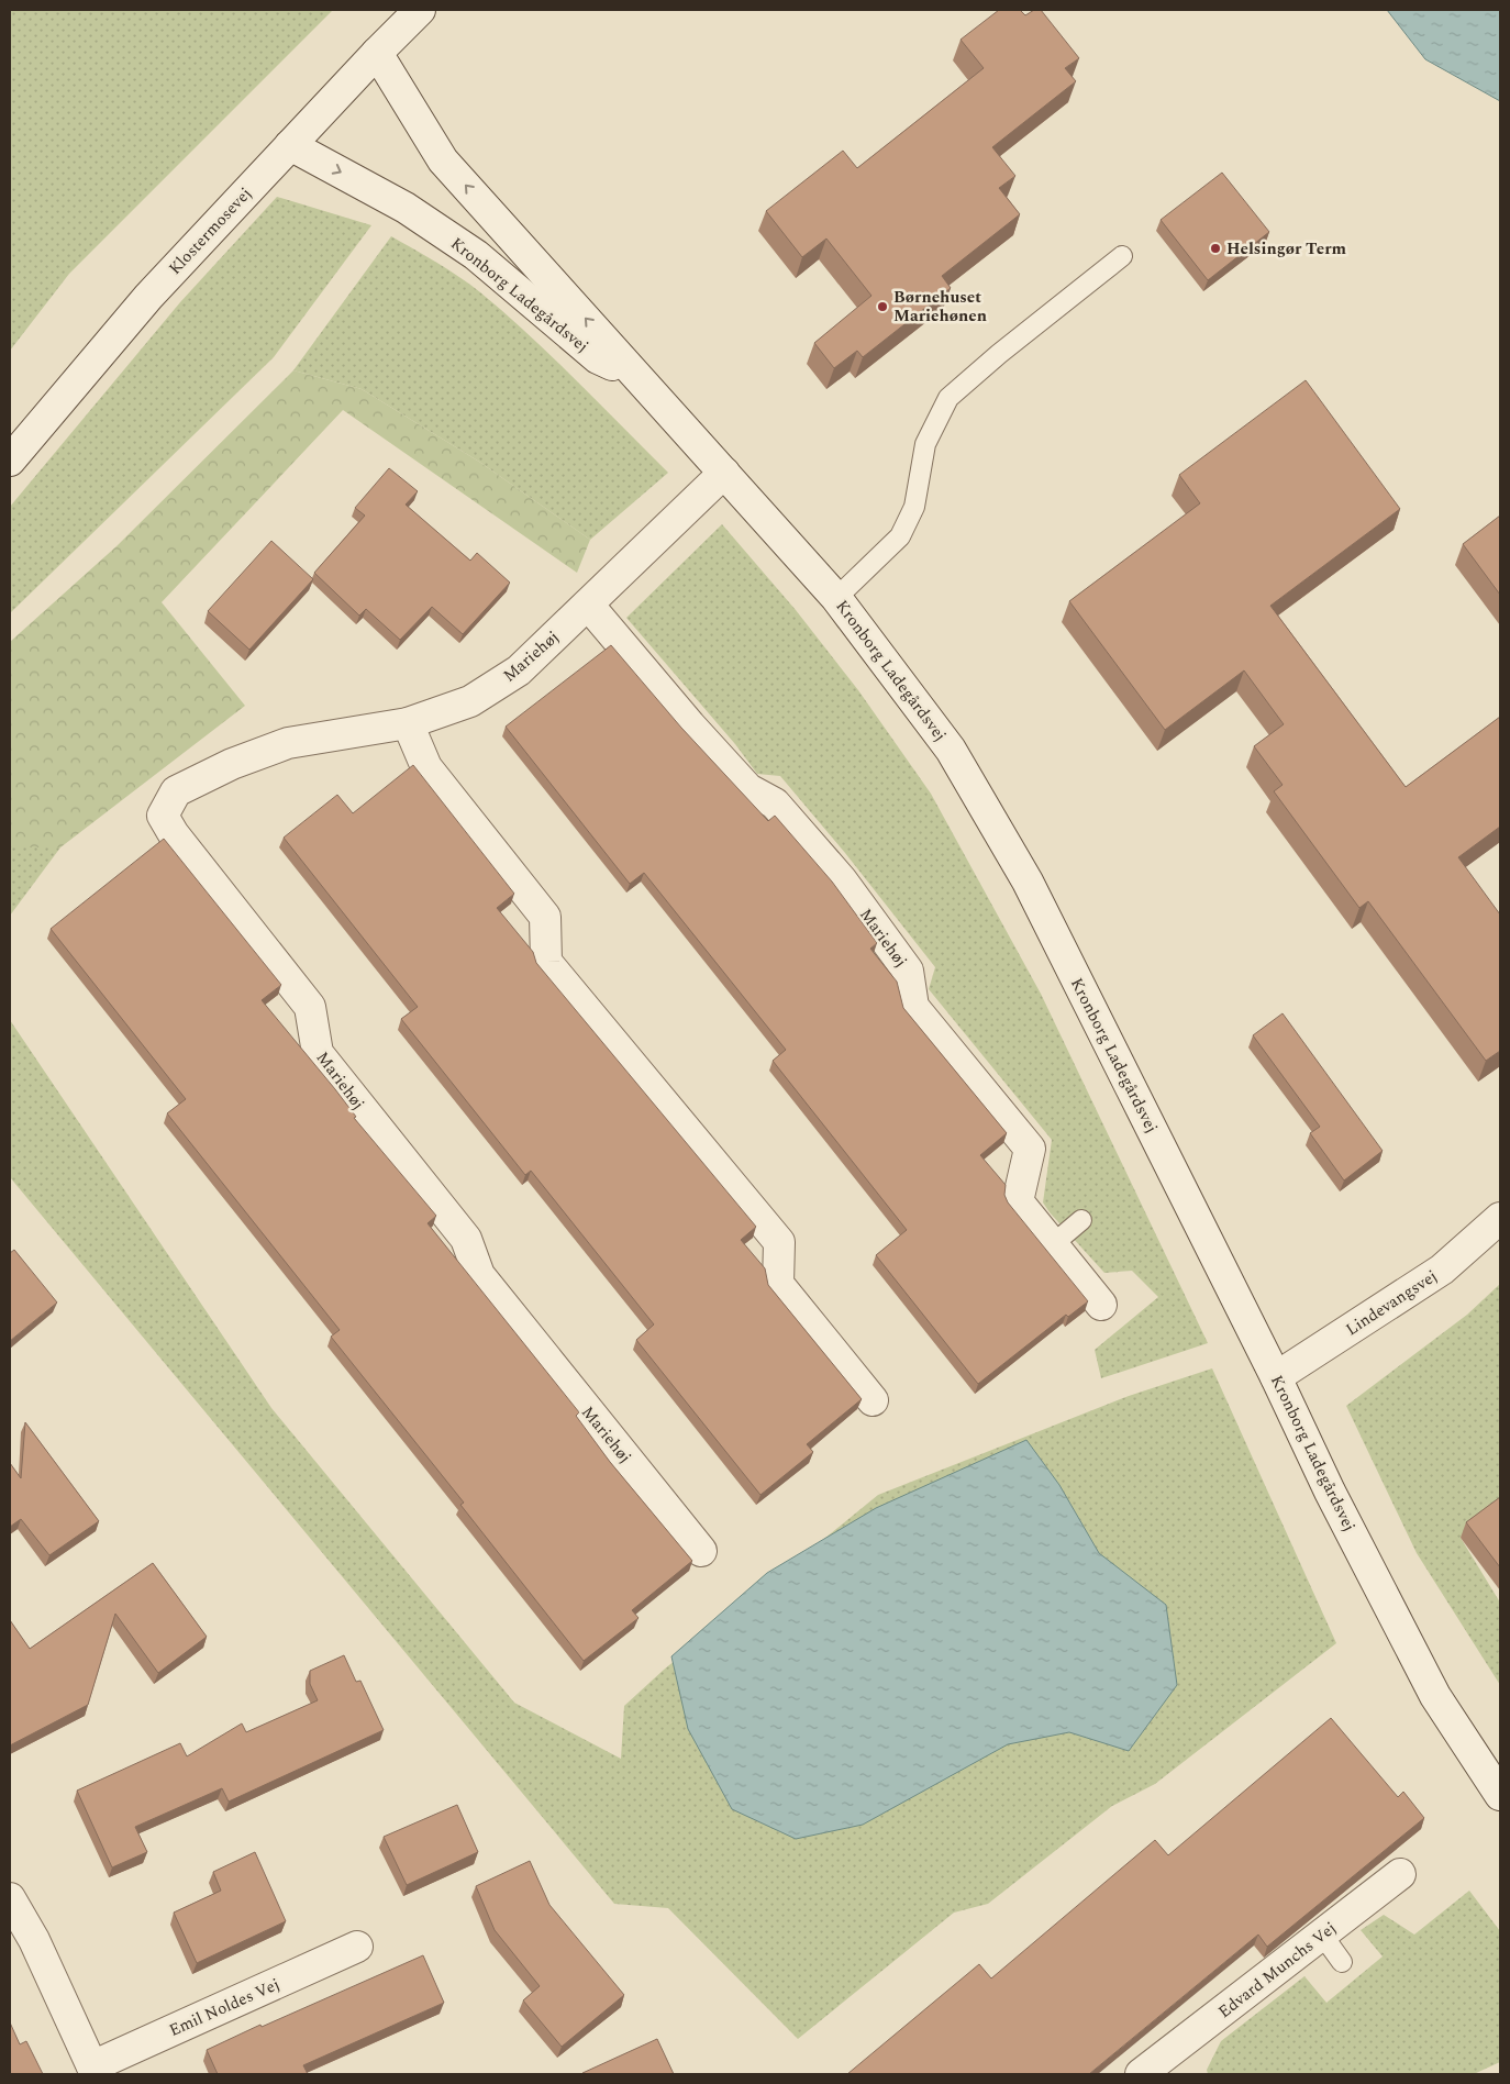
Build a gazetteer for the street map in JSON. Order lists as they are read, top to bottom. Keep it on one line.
{"streets":{"street":["Klostermosevej","Kronborg Ladegårdsvej","Mariehøj","Lindevangsvej","Edvard Munchs Vej","Emil Noldes Vej"]},"crossings":[["Klostermosevej","Kronborg Ladegårdsvej"],["Kronborg Ladegårdsvej","Mariehøj"],["Kronborg Ladegårdsvej","Lindevangsvej"]],"places":["Helsingør Term","Børnehuset Mariehønen"]}
